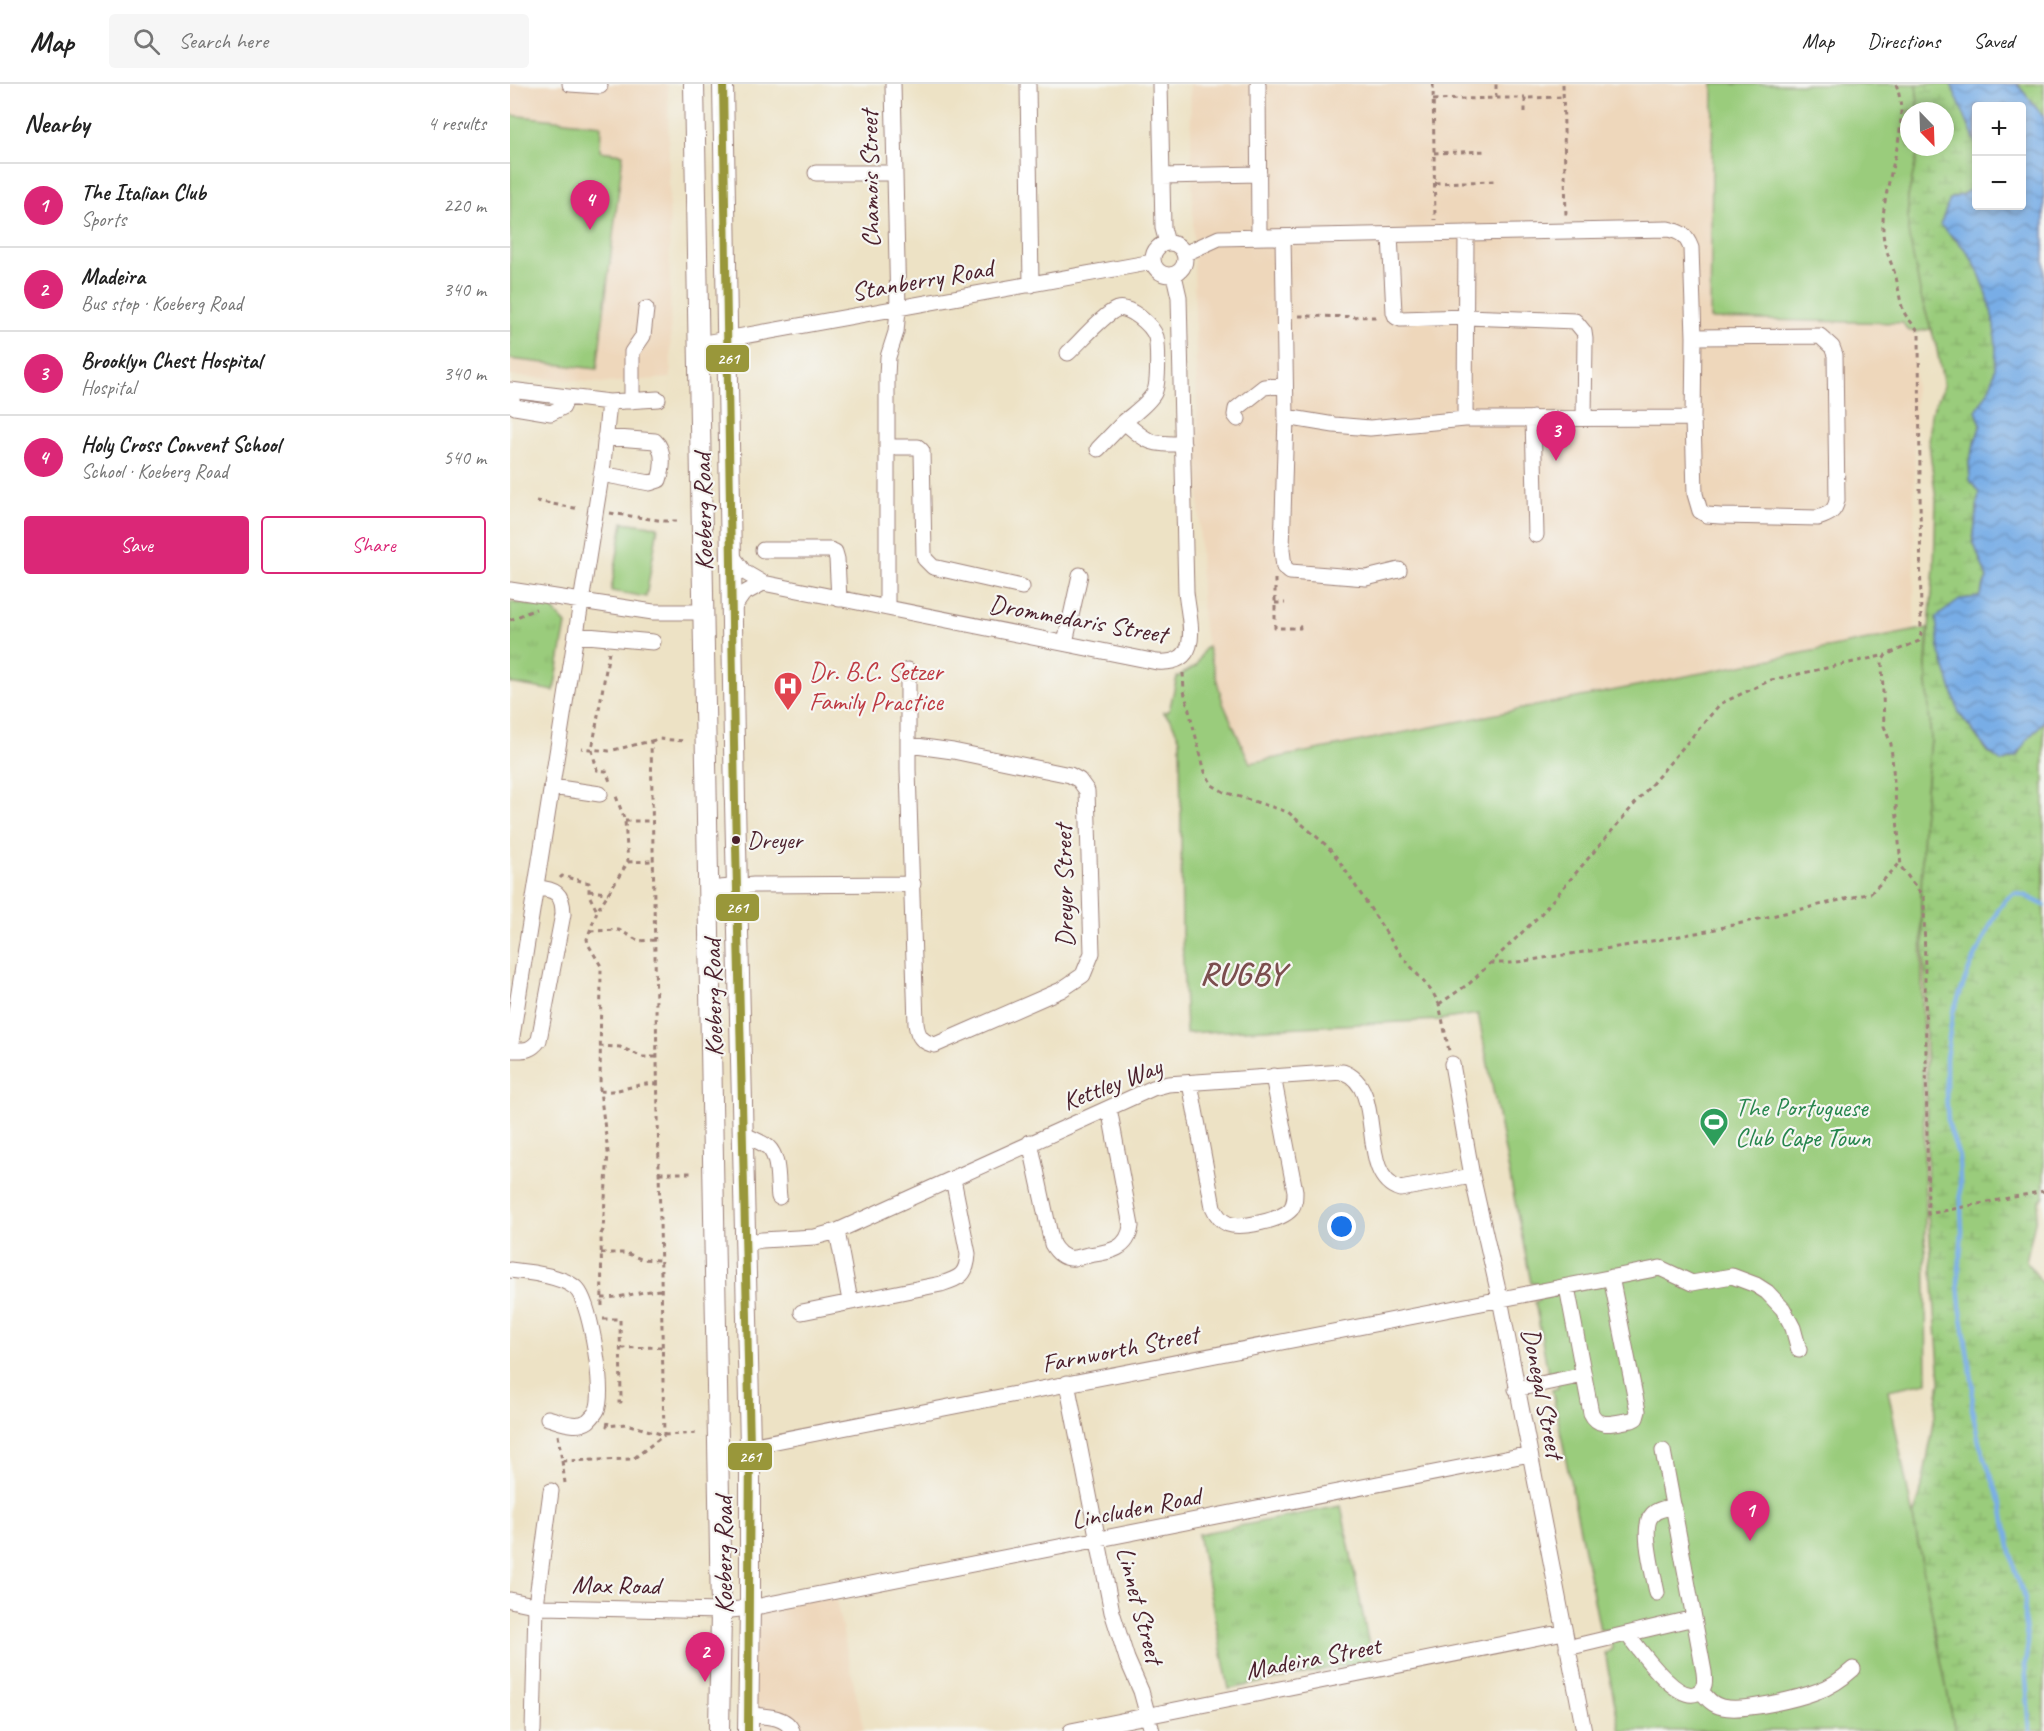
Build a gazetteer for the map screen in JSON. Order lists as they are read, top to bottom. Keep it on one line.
{"streets":{"main road":["Koeberg Road"],"street":["Chamois Street","Stanberry Road","Drommedaris Street","Dreyer Street","Kettley Way","Farnworth Street","Donegal Street","Lincluden Road","Max Road","Linnet Street","Madeira Street"]},"crossings":[["Chamois Street","Stanberry Road"],["Chamois Street","Drommedaris Street"],["Stanberry Road","Koeberg Road"],["Stanberry Road","Drommedaris Street"],["Koeberg Road","Drommedaris Street"],["Koeberg Road","Kettley Way"],["Koeberg Road","Farnworth Street"],["Koeberg Road","Lincluden Road"],["Koeberg Road","Max Road"],["Kettley Way","Donegal Street"],["Farnworth Street","Donegal Street"],["Farnworth Street","Linnet Street"],["Donegal Street","Lincluden Road"],["Donegal Street","Madeira Street"],["Lincluden Road","Max Road"],["Lincluden Road","Linnet Street"],["Linnet Street","Madeira Street"]],"districts":["RUGBY"],"places":{"hospital":["Dr. B.C. Setzer Family Practice"],"other":["Dreyer"],"sports":["The Portuguese Club Cape Town"]},"lines":["transit line 261"],"north":"bottom right","page":{"header":"Map","search":"Search here","nav":["Map","Directions","Saved"],"heading":["Nearby","4 results"],"map_buttons":["+","−"],"list":[{"mark":"1","name":"The Italian Club","note":"Sports","value":"220 m"},{"mark":"2","name":"Madeira","note":"Bus stop · Koeberg Road","value":"340 m"},{"mark":"3","name":"Brooklyn Chest Hospital","note":"Hospital","value":"340 m"},{"mark":"4","name":"Holy Cross Convent School","note":"School · Koeberg Road","value":"540 m"}],"pins":["4","3","1","2"],"buttons":["Save","Share"]}}
